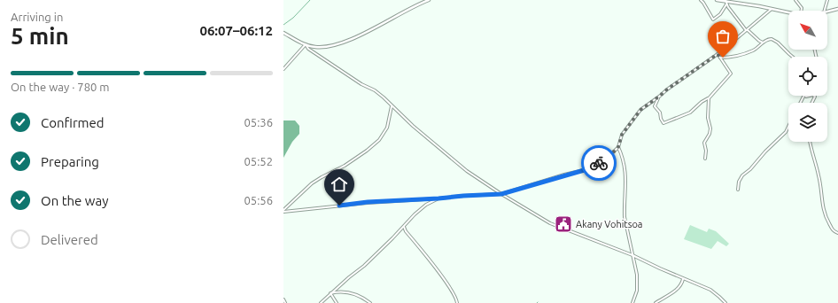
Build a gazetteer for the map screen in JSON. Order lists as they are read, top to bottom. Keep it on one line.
{"places":{"public building":["Akany Vohitsoa"]},"north":"top left","page":{"heading":["5 min","Arriving in","06:07–06:12"],"bar":"On the way · 780 m","list":[["Confirmed","05:36"],["Preparing","05:52"],["On the way","05:56"],"Delivered"]}}
